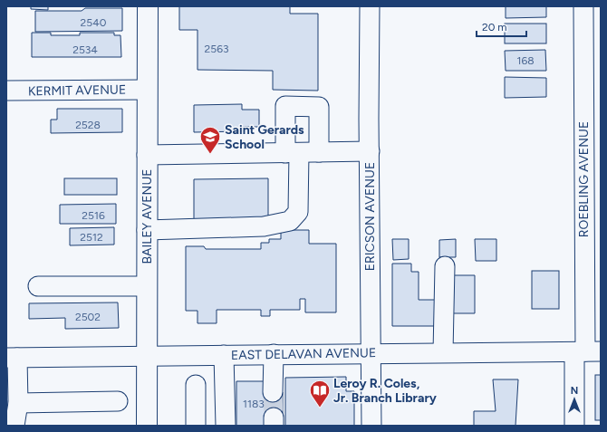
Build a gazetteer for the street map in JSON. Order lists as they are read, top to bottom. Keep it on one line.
{"streets":{"main road":["BAILEY AVENUE"],"street":["KERMIT AVENUE","ROEBLING AVENUE","ERICSON AVENUE","EAST DELAVAN AVENUE"]},"crossings":[["KERMIT AVENUE","BAILEY AVENUE"],["ROEBLING AVENUE","EAST DELAVAN AVENUE"],["BAILEY AVENUE","EAST DELAVAN AVENUE"],["ERICSON AVENUE","EAST DELAVAN AVENUE"]],"places":{"school or university":["Saint Gerards School"],"library":["Leroy R. Coles, Jr. Branch Library"]},"house_numbers":["2540","2563","2534","168","2528","2516","2512","2502","1183"],"scale_bar":"20 m","north":"top"}
